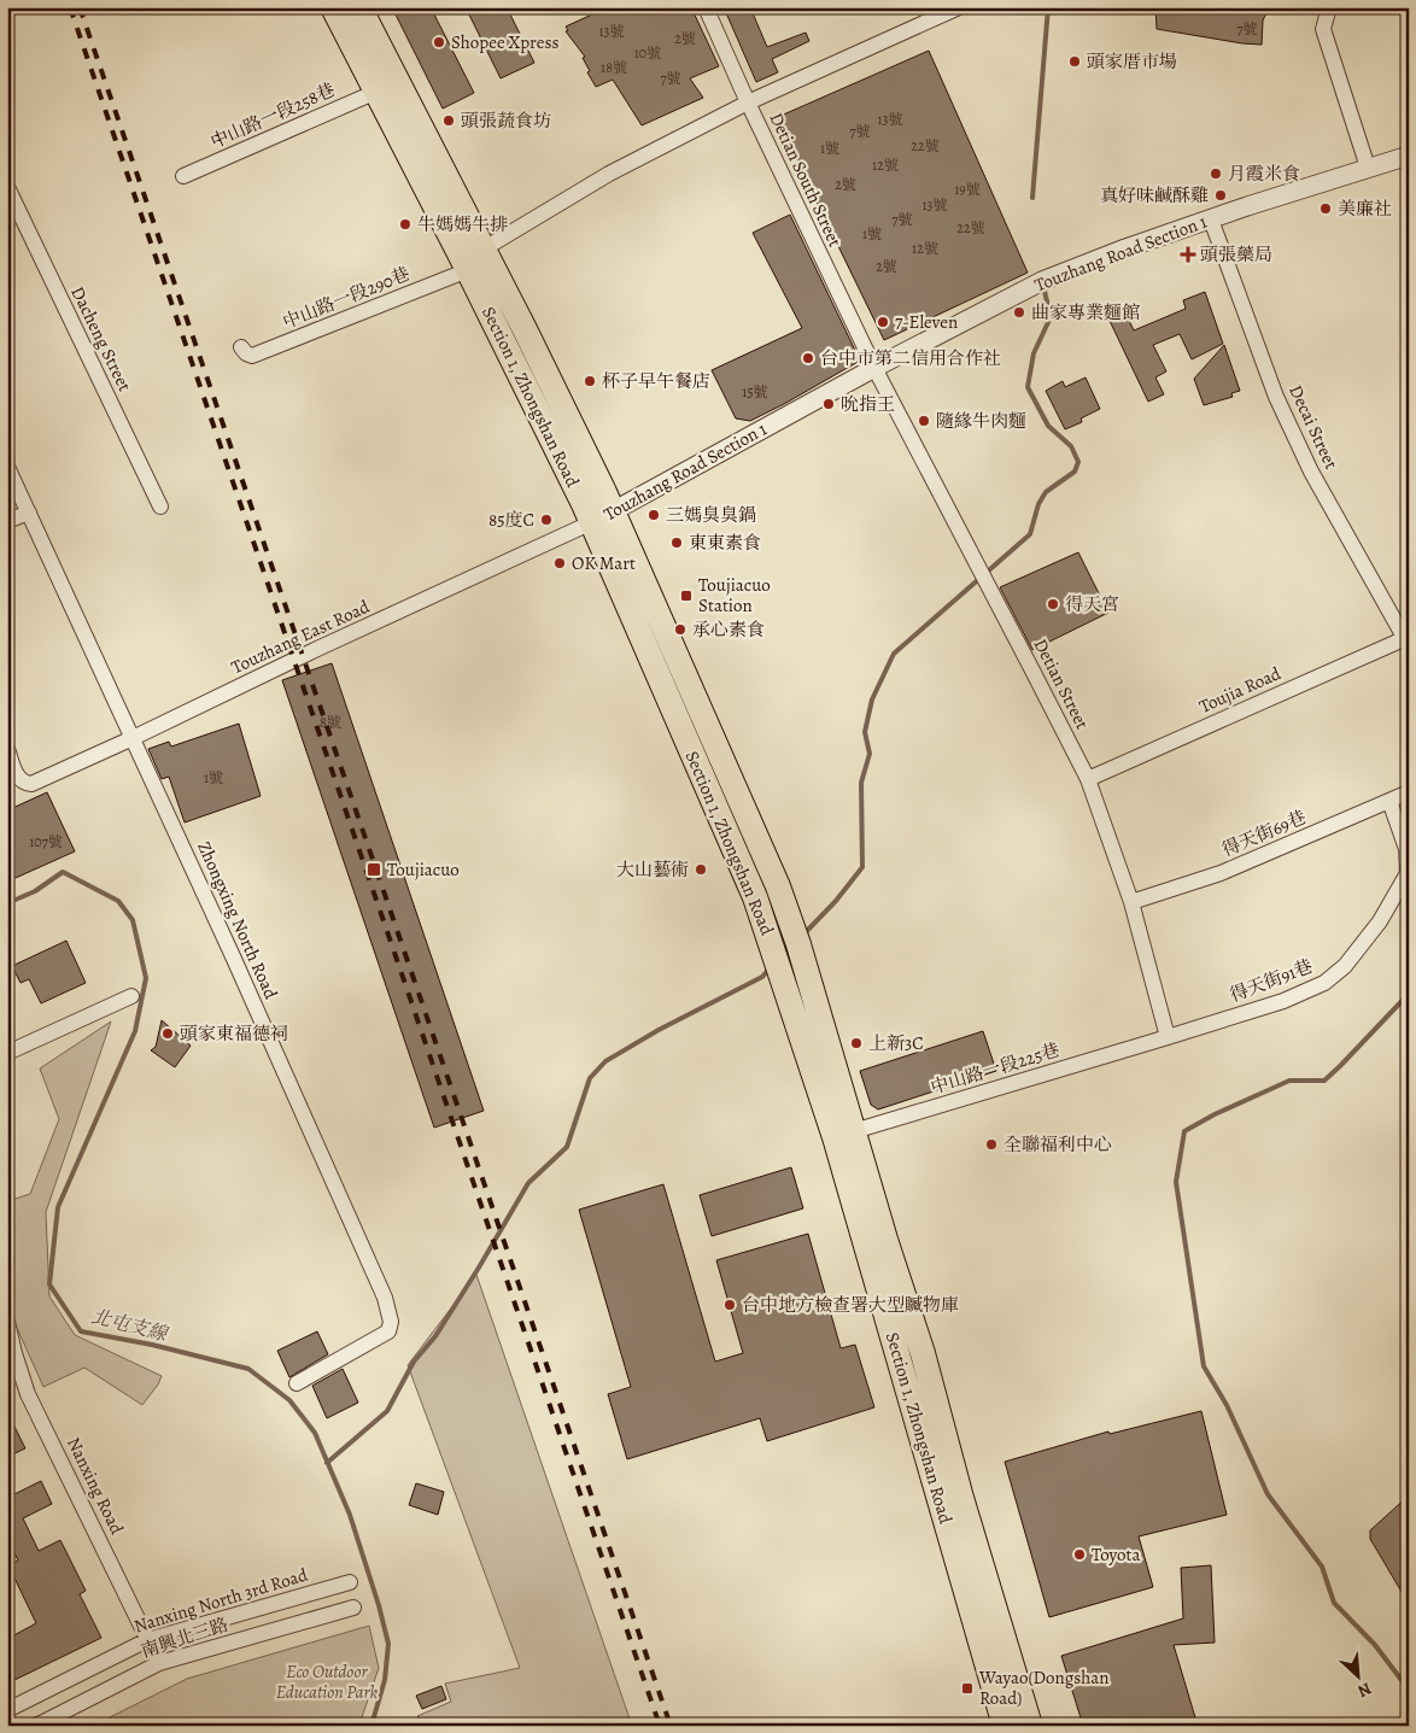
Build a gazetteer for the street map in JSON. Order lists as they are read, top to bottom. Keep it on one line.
{"streets":{"main road":["Section 1, Zhongshan Road"],"street":["中山路一段258巷","Detian South Street","Touzhang Road Section 1","中山路一段290巷","Dacheng Street","Decai Street","Touzhang East Road","Detian Street","Toujia Road","得天街69巷","Zhongxing North Road","得天街91巷","中山路一段225巷","Nanxing Road","Nanxing North 3rd Road","南興北三路"]},"crossings":[["中山路一段258巷","Section 1, Zhongshan Road"],["Detian South Street","Touzhang Road Section 1"],["Detian South Street","Detian Street"],["Touzhang Road Section 1","Section 1, Zhongshan Road"],["Touzhang Road Section 1","Decai Street"],["Touzhang Road Section 1","Touzhang East Road"],["Touzhang Road Section 1","Detian Street"],["中山路一段290巷","Section 1, Zhongshan Road"],["Section 1, Zhongshan Road","Touzhang East Road"],["Section 1, Zhongshan Road","中山路一段225巷"],["Decai Street","Toujia Road"],["Touzhang East Road","Zhongxing North Road"],["Detian Street","Toujia Road"],["Detian Street","得天街69巷"],["Detian Street","得天街91巷"],["Detian Street","中山路一段225巷"],["得天街69巷","得天街91巷"],["得天街91巷","中山路一段225巷"],["Nanxing Road","Nanxing North 3rd Road"],["Nanxing Road","南興北三路"]],"water":["北屯支線"],"parks":["Eco Outdoor Education Park"],"places":{"other":["Shopee Xpress","頭家厝市場","頭張蔬食坊","月霞米食","真好味鹹酥雞","美廉社","牛媽媽牛排","曲家專業麵館","7-Eleven","台中市第二信用合作社","杯子早午餐店","吮指王","隨緣牛肉麵","三媽臭臭鍋","85度C","東東素食","OK Mart","得天宮","承心素食","大山藝術","頭家東福德祠","上新3C","全聯福利中心","台中地方檢查署大型贓物庫","Toyota"],"health":["頭張藥局"],"transit":["Toujiacuo Station","Toujiacuo","Wayao(Dongshan Road)"]},"house_numbers":["7號","13號","2號","10號","18號","7號","13號","7號","22號","1號","12號","2號","19號","13號","7號","22號","1號","12號","2號","15號","8號","1號","107號"],"north":"bottom right"}
